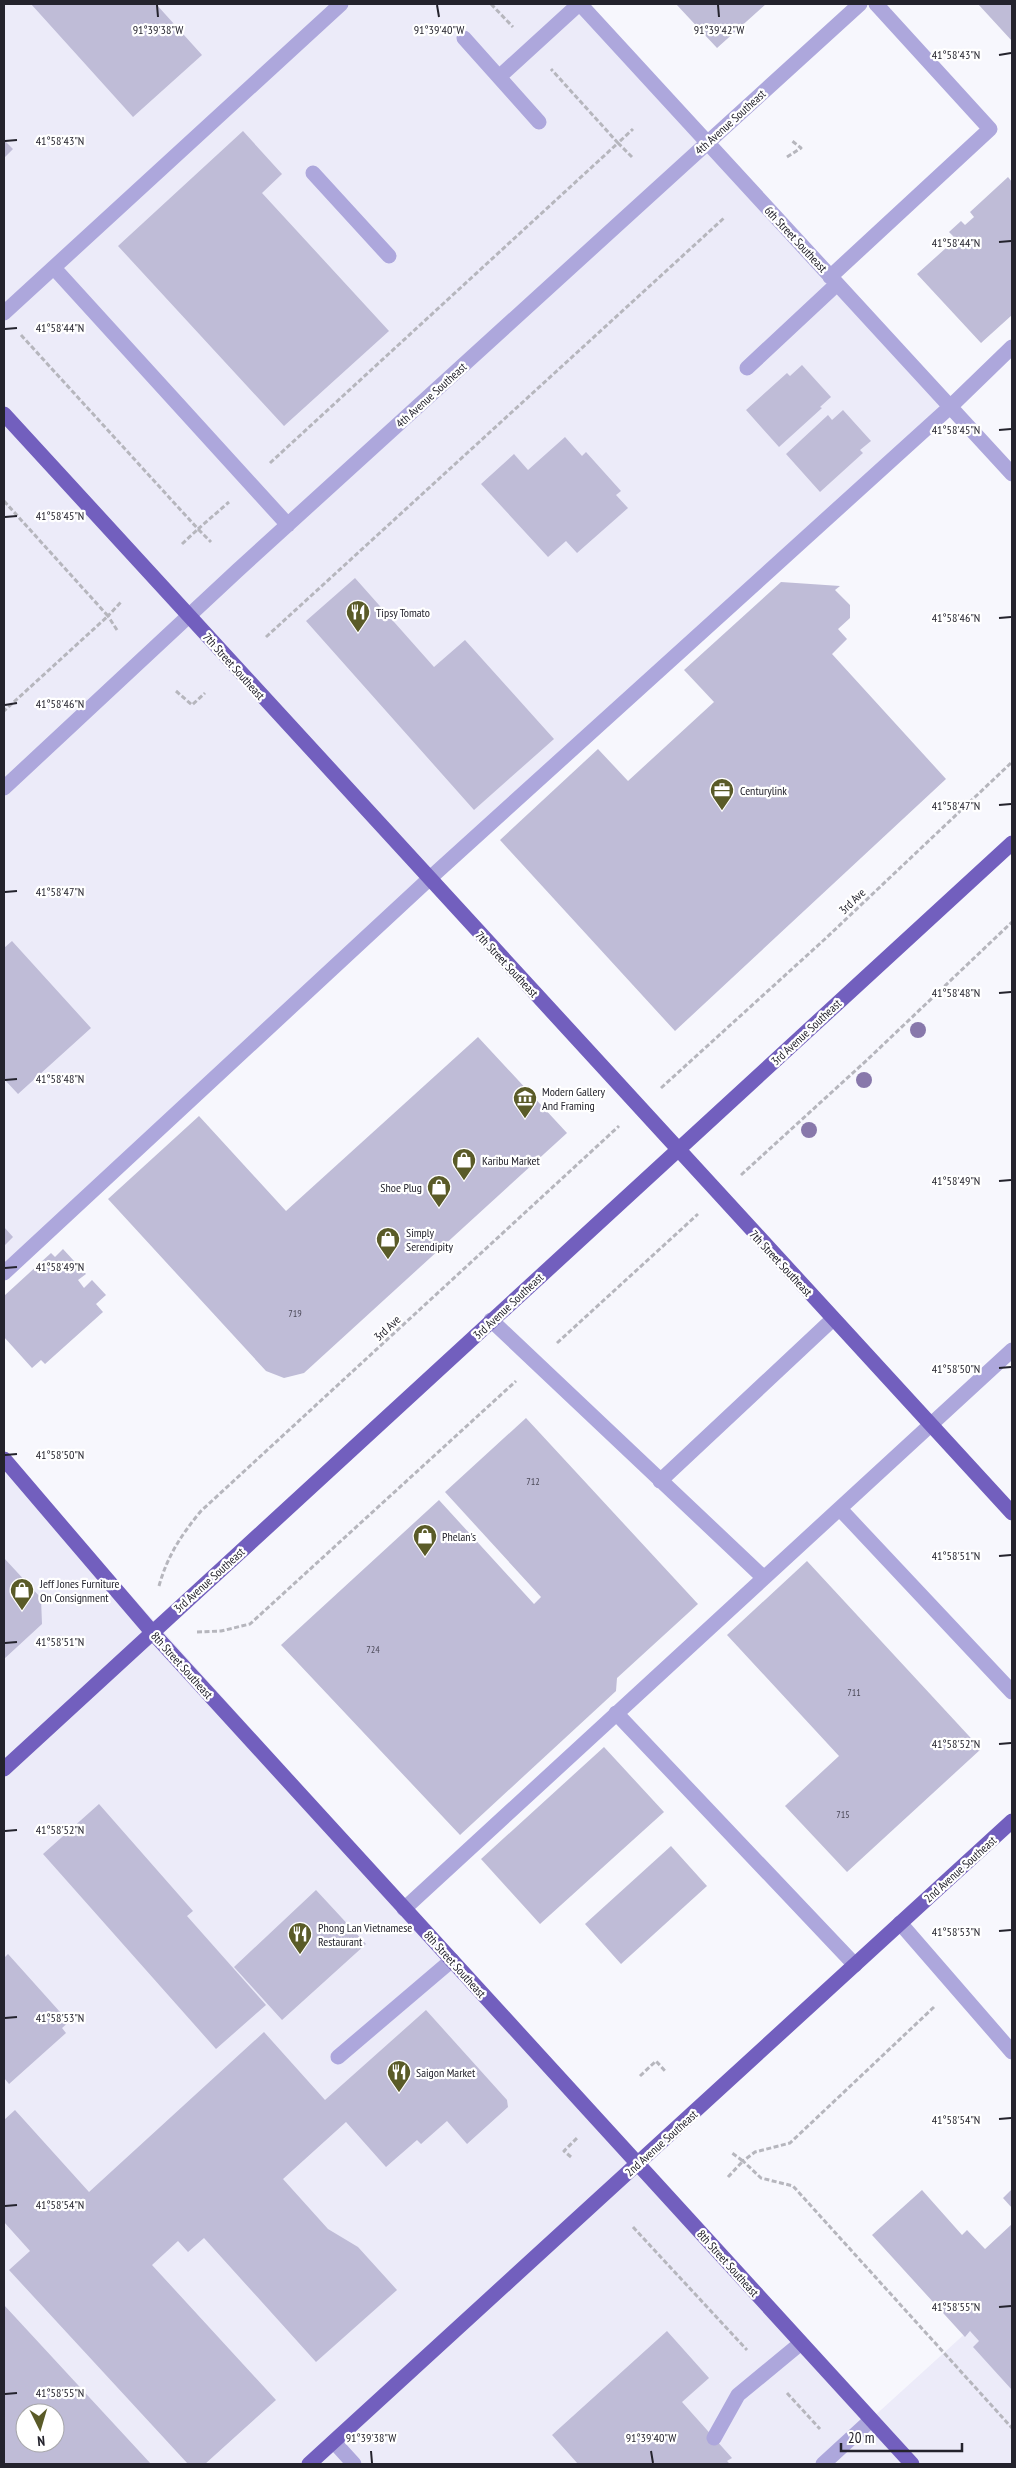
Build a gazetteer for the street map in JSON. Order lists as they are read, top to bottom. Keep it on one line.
{"streets":{"main road":["7th Street Southeast","3rd Avenue Southeast","8th Street Southeast","2nd Avenue Southeast"],"street":["4th Avenue Southeast","6th Street Southeast"],"path":["3rd Ave"]},"crossings":[["4th Avenue Southeast","6th Street Southeast"],["4th Avenue Southeast","7th Street Southeast"],["7th Street Southeast","3rd Avenue Southeast"],["3rd Avenue Southeast","8th Street Southeast"],["8th Street Southeast","2nd Avenue Southeast"]],"places":{"restaurant":["Tipsy Tomato","Phong Lan Vietnamese Restaurant","Saigon Market"],"office":["Centurylink"],"museum":["Modern Gallery And Framing"],"shop":["Karibu Market","Shoe Plug","Simply Serendipity","Phelan's","Jeff Jones Furniture On Consignment"]},"house_numbers":["719","712","724","711","715"],"scale_bar":"20 m","north":"bottom","coordinates":["91°39'38\"W","91°39'40\"W","91°39'42\"W","41°58'43\"N","41°58'44\"N","41°58'45\"N","41°58'46\"N","41°58'47\"N","41°58'48\"N","41°58'49\"N","41°58'50\"N","41°58'51\"N","41°58'52\"N","41°58'53\"N","41°58'54\"N","41°58'55\"N"]}
